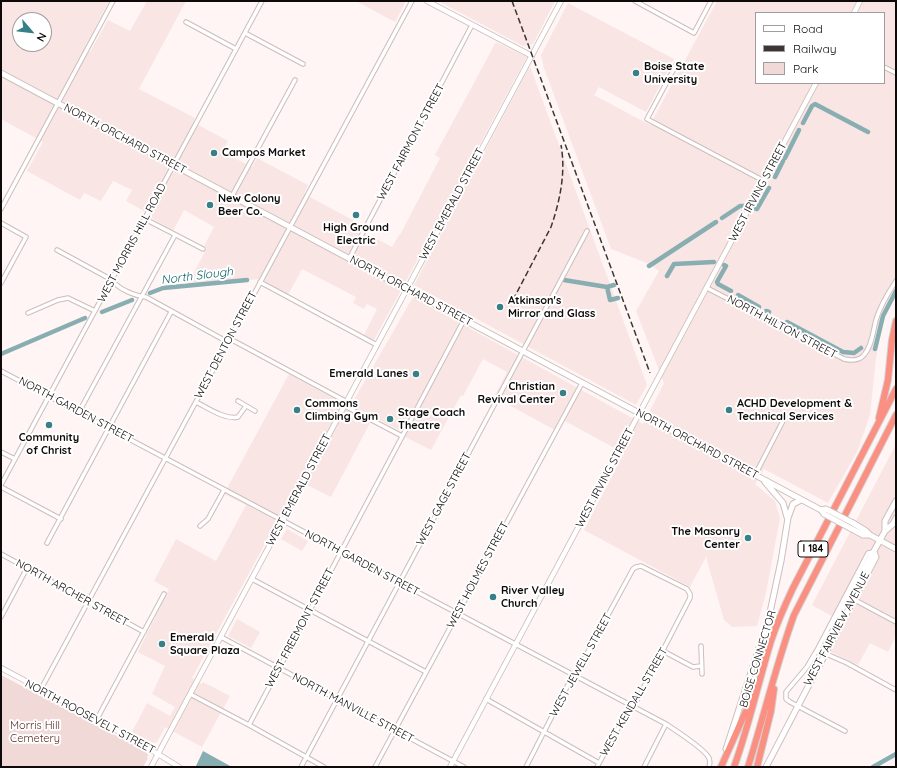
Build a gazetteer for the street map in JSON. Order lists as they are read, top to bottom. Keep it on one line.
{"streets":{"highway":["I 184","BOISE CONNECTOR"],"main road":["NORTH ORCHARD STREET","WEST FAIRVIEW AVENUE"],"street":["WEST FAIRMONT STREET","WEST IRVING STREET","WEST EMERALD STREET","WEST MORRIS HILL ROAD","NORTH HILTON STREET","WEST DENTON STREET","NORTH GARDEN STREET","WEST GAGE STREET","WEST HOLMES STREET","NORTH ARCHER STREET","WEST FREEMONT STREET","WEST JEWELL STREET","WEST KENDALL STREET","NORTH MANVILLE STREET","NORTH ROOSEVELT STREET"]},"crossings":[["NORTH ORCHARD STREET","WEST FAIRMONT STREET"],["NORTH ORCHARD STREET","WEST IRVING STREET"],["NORTH ORCHARD STREET","WEST EMERALD STREET"],["NORTH ORCHARD STREET","WEST MORRIS HILL ROAD"],["NORTH ORCHARD STREET","WEST DENTON STREET"],["NORTH ORCHARD STREET","WEST GAGE STREET"],["NORTH ORCHARD STREET","WEST HOLMES STREET"],["NORTH ORCHARD STREET","WEST FREEMONT STREET"],["NORTH ORCHARD STREET","WEST FAIRVIEW AVENUE"],["WEST IRVING STREET","NORTH HILTON STREET"],["WEST IRVING STREET","NORTH GARDEN STREET"],["WEST IRVING STREET","NORTH MANVILLE STREET"],["WEST EMERALD STREET","NORTH GARDEN STREET"],["WEST EMERALD STREET","NORTH MANVILLE STREET"],["WEST EMERALD STREET","NORTH ROOSEVELT STREET"],["WEST MORRIS HILL ROAD","NORTH GARDEN STREET"],["WEST DENTON STREET","NORTH GARDEN STREET"],["WEST DENTON STREET","NORTH ARCHER STREET"],["WEST DENTON STREET","NORTH ROOSEVELT STREET"],["NORTH GARDEN STREET","WEST GAGE STREET"],["NORTH GARDEN STREET","WEST HOLMES STREET"],["NORTH GARDEN STREET","WEST FREEMONT STREET"],["NORTH GARDEN STREET","WEST JEWELL STREET"],["NORTH GARDEN STREET","WEST KENDALL STREET"],["WEST GAGE STREET","NORTH MANVILLE STREET"],["WEST HOLMES STREET","NORTH MANVILLE STREET"],["WEST FREEMONT STREET","NORTH MANVILLE STREET"],["WEST JEWELL STREET","WEST KENDALL STREET"]],"water":["North Slough"],"parks":["Morris Hill Cemetery"],"places":["Boise State University","Campos Market","New Colony Beer Co.","High Ground Electric","Atkinson's Mirror and Glass","Emerald Lanes","Christian Revival Center","Commons Climbing Gym","ACHD Development & Technical Services","Stage Coach Theatre","Community of Christ","The Masonry Center","River Valley Church","Emerald Square Plaza"],"legend":["Road","Railway","Park"],"north":"bottom right"}
